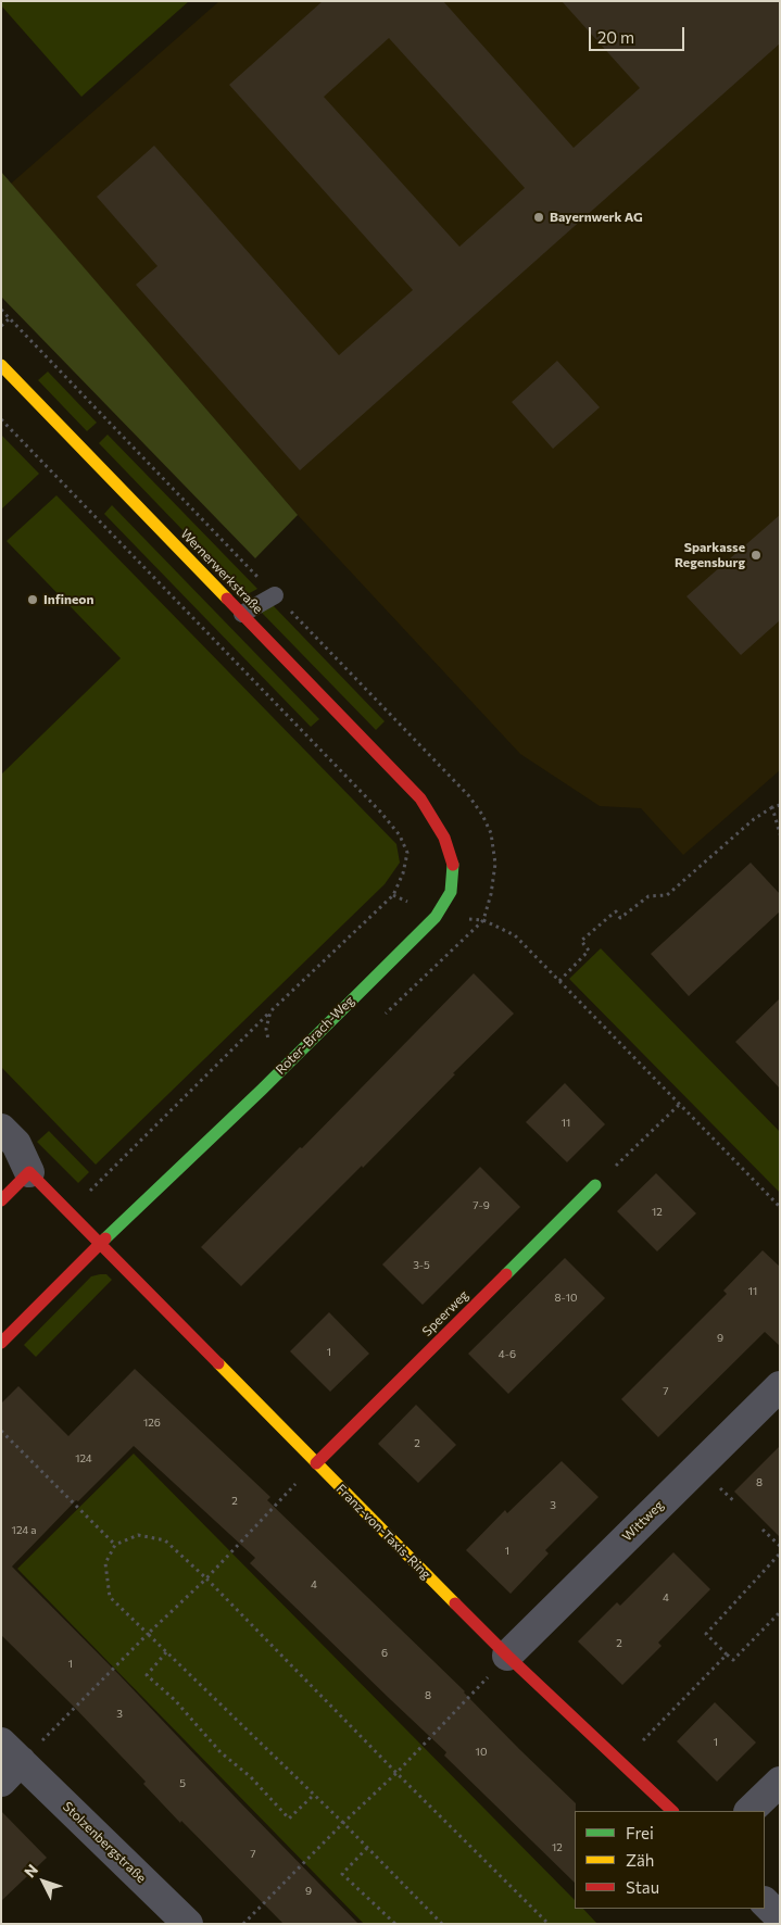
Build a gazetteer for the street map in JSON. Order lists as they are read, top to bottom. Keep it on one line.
{"streets":{"street":["Wernerwerkstraße","Roter-Brach-Weg","Speerweg","Wittweg","Franz-von-Taxis-Ring","Stolzenbergstraße"]},"crossings":[["Wernerwerkstraße","Roter-Brach-Weg"],["Roter-Brach-Weg","Franz-von-Taxis-Ring"],["Speerweg","Franz-von-Taxis-Ring"],["Wittweg","Franz-von-Taxis-Ring"]],"places":["Bayernwerk AG","Sparkasse Regensburg","Infineon"],"house_numbers":["11","7-9","12","3-5","11","8-10","9","1","4-6","7","126","2","124","8","2","3","124 a","1","4","4","2","6","1","8","3","1","10","5","12","7","9"],"legend":["Frei","Zäh","Stau"],"scale_bar":"20 m","north":"top left"}
